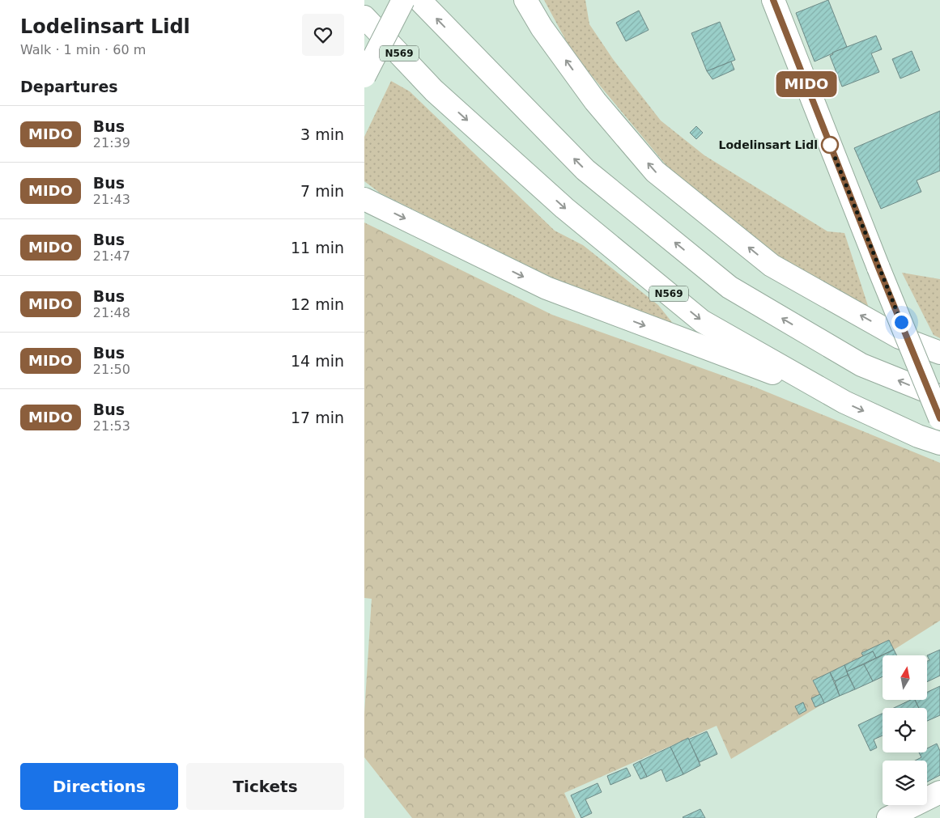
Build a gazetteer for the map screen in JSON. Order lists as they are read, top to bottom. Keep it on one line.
{"streets":{"main road":["N569"]},"places":["Lodelinsart Lidl"],"lines":["bus line MIDO"],"north":"top","page":{"heading":[["Lodelinsart Lidl","Walk · 1 min · 60 m"],"Departures"],"on_map":"MIDO","list":[{"mark":"MIDO","name":"Bus","note":"21:39","value":"3 min"},{"mark":"MIDO","name":"Bus","note":"21:43","value":"7 min"},{"mark":"MIDO","name":"Bus","note":"21:47","value":"11 min"},{"mark":"MIDO","name":"Bus","note":"21:48","value":"12 min"},{"mark":"MIDO","name":"Bus","note":"21:50","value":"14 min"},{"mark":"MIDO","name":"Bus","note":"21:53","value":"17 min"}],"buttons":["Directions","Tickets"]}}
